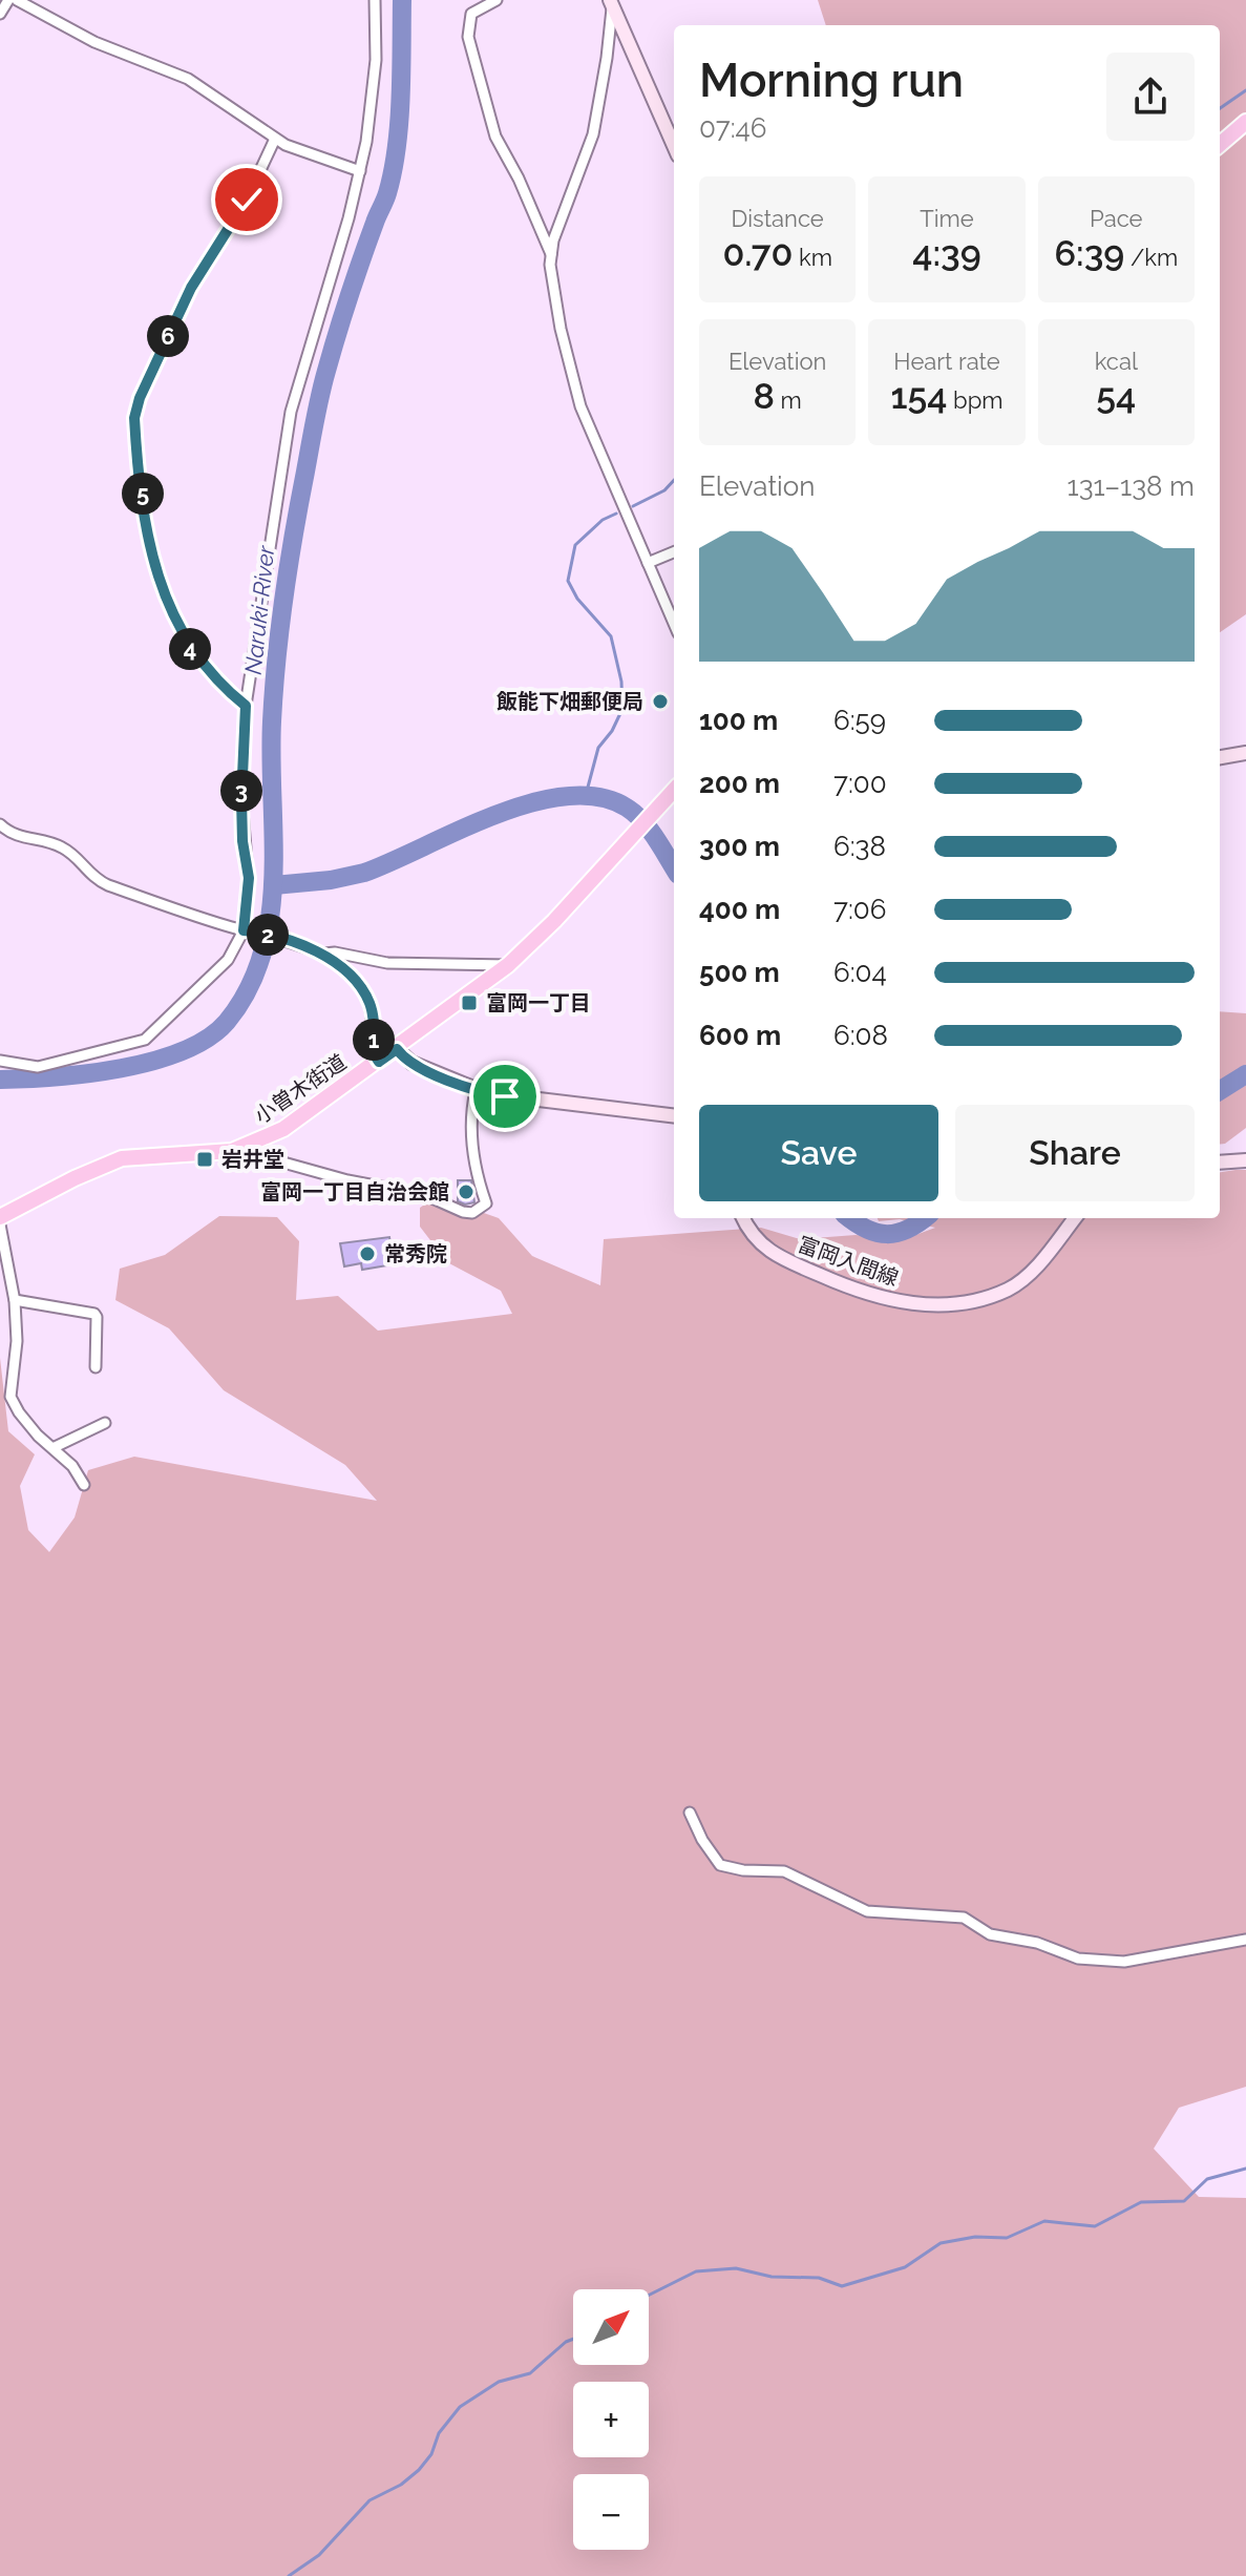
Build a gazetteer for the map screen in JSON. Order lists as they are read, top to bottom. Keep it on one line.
{"streets":{"main road":["小曽木街道","富岡入間線"]},"water":["Naruki-River"],"places":{"other":["飯能下畑郵便局","富岡一丁目自治会館","常秀院"],"transit":["富岡一丁目","岩井堂"]},"north":"top right","page":{"heading":["Morning run","07:46"],"stats":[["Distance","0.70 km"],["Time","4:39"],["Pace","6:39 /km"],["Elevation","8 m"],["Heart rate","154 bpm"],["kcal","54"]],"pins":["6","5","4","3","2","1"],"chart":["Elevation","131–138 m"],"list":[{"name":"100 m","note":"6:59"},{"name":"200 m","note":"7:00"},{"name":"300 m","note":"6:38"},{"name":"400 m","note":"7:06"},{"name":"500 m","note":"6:04"},{"name":"600 m","note":"6:08"}],"buttons":["Save","Share"],"map_buttons":["+","−"]}}
